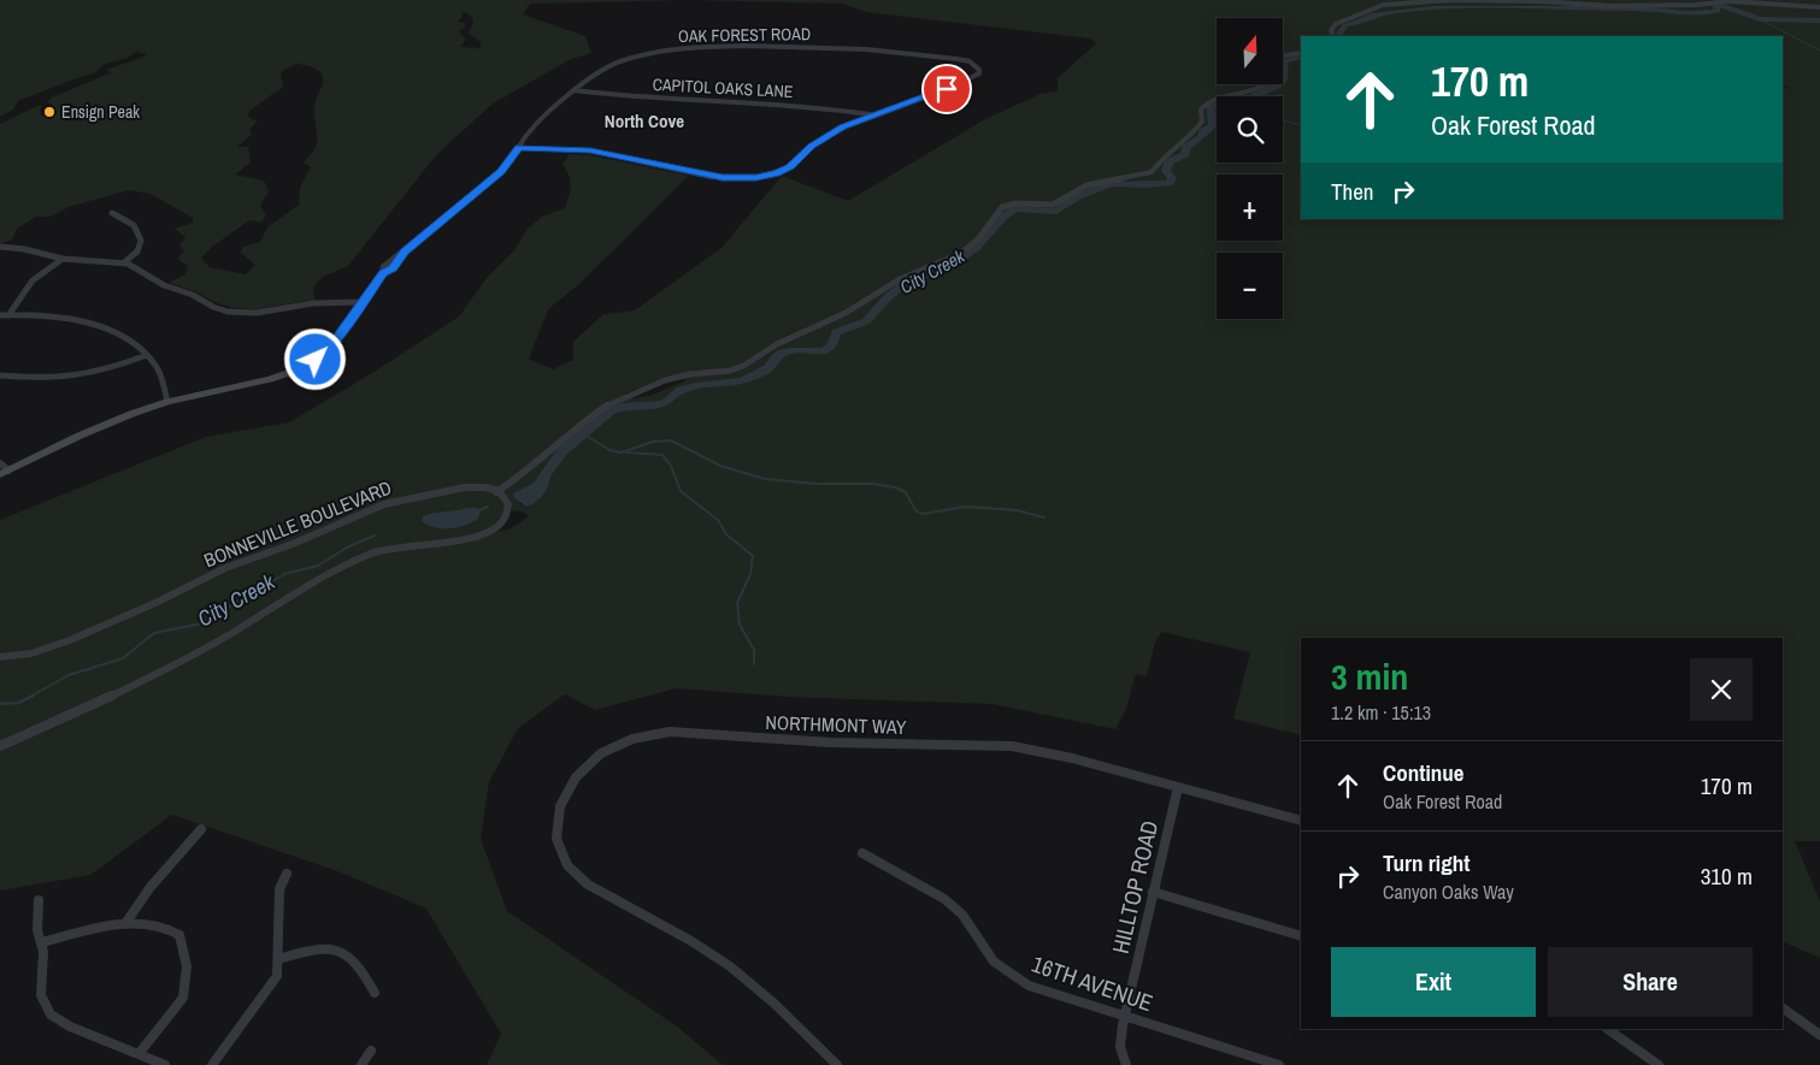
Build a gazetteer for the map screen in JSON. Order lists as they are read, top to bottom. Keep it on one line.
{"streets":{"street":["OAK FOREST ROAD","CAPITOL OAKS LANE","BONNEVILLE BOULEVARD","NORTHMONT WAY","HILLTOP ROAD","16TH AVENUE"]},"crossings":[["OAK FOREST ROAD","CAPITOL OAKS LANE"],["NORTHMONT WAY","HILLTOP ROAD"],["HILLTOP ROAD","16TH AVENUE"]],"districts":["North Cove"],"water":["City Creek"],"places":["Ensign Peak"],"north":"top","page":{"map_buttons":["+","−"],"turn":["170 m","Oak Forest Road"],"then":"Then","heading":["3 min","1.2 km · 15:13"],"list":[{"name":"Continue","note":"Oak Forest Road","value":"170 m"},{"name":"Turn right","note":"Canyon Oaks Way","value":"310 m"}],"buttons":["Exit","Share"]}}
